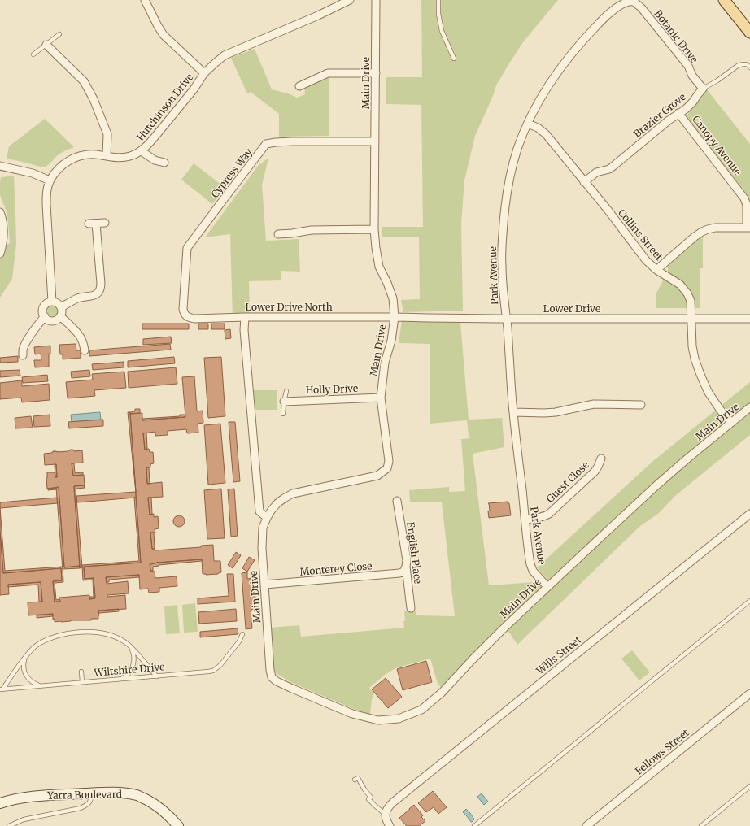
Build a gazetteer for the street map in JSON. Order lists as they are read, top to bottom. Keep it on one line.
{"streets":{"main road":["Yarra Boulevard"],"street":["Botanic Drive","Main Drive","Hutchinson Drive","Brazier Grove","Canopy Avenue","Cypress Way","Collins Street","Park Avenue","Lower Drive North","Lower Drive","Holly Drive","Guest Close","English Place","Monterey Close","Wills Street","Fellows Street"],"lane":["Wiltshire Drive"]},"crossings":[["Botanic Drive","Brazier Grove"],["Botanic Drive","Park Avenue"],["Main Drive","Cypress Way"],["Main Drive","Collins Street"],["Main Drive","Park Avenue"],["Main Drive","Lower Drive North"],["Main Drive","Lower Drive"],["Main Drive","Holly Drive"],["Main Drive","Monterey Close"],["Brazier Grove","Canopy Avenue"],["Brazier Grove","Collins Street"],["Cypress Way","Lower Drive North"],["Collins Street","Park Avenue"],["Collins Street","Lower Drive"],["Park Avenue","Lower Drive"],["Park Avenue","Guest Close"],["Lower Drive North","Lower Drive"],["English Place","Monterey Close"]]}
